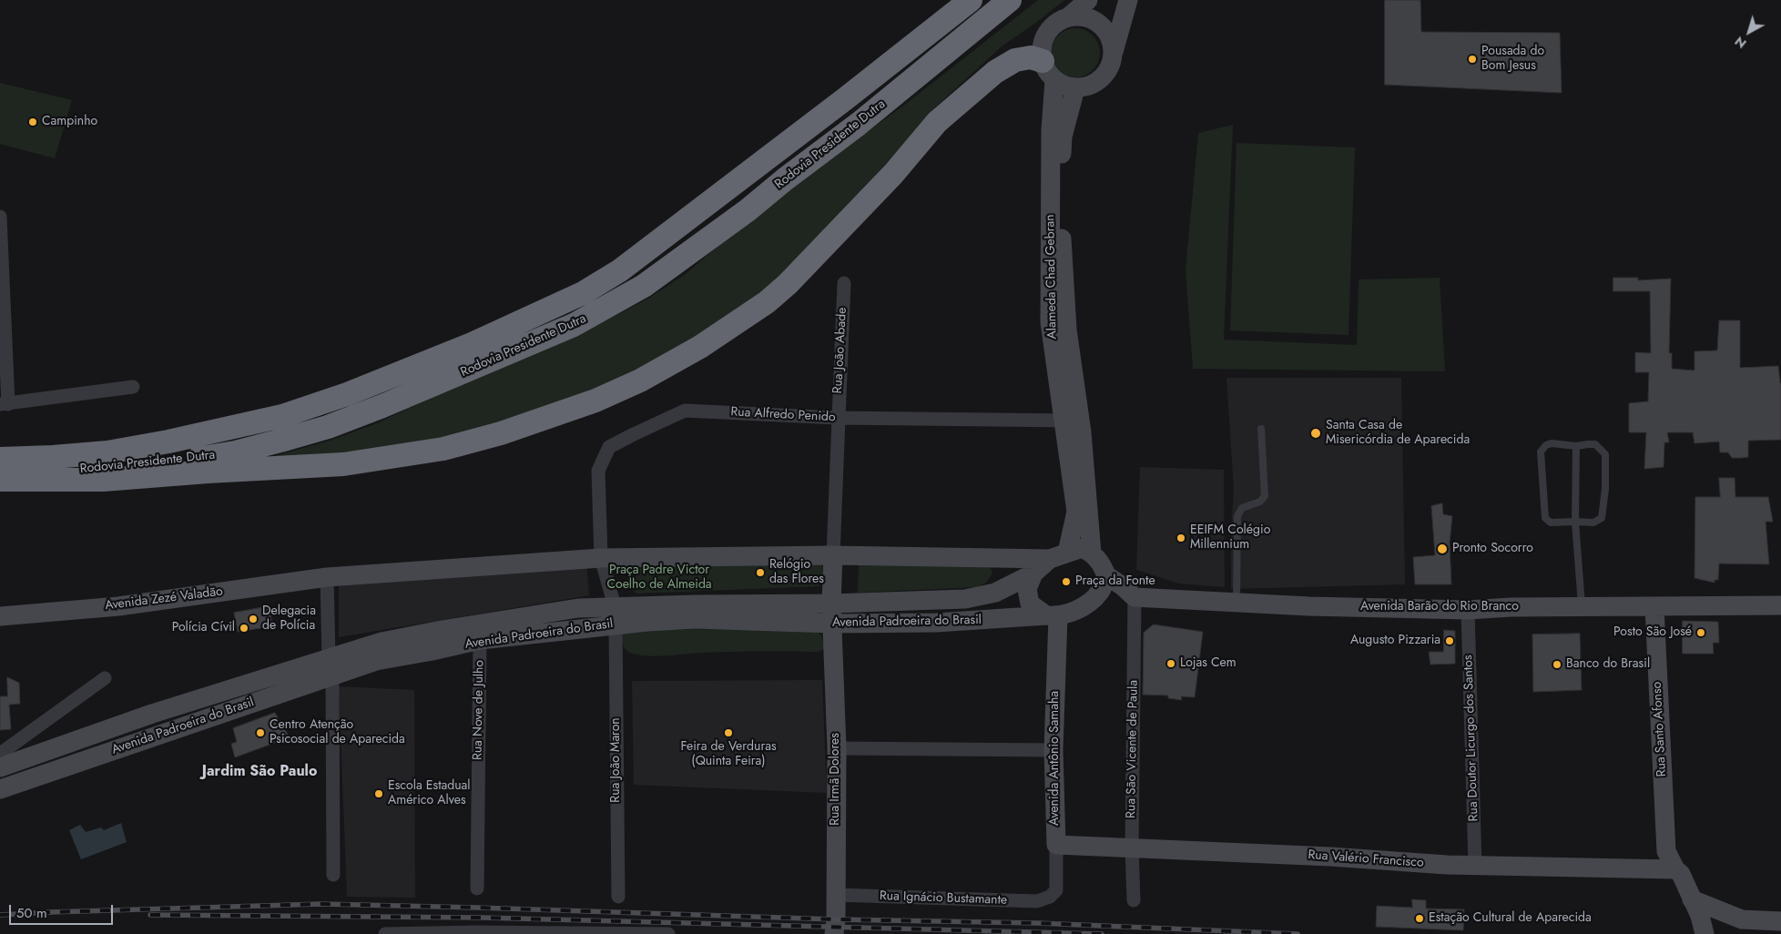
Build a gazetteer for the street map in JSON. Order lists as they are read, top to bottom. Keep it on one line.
{"streets":{"highway":["Rodovia Presidente Dutra"],"main road":["Alameda Chad Gebran","Avenida Zezé Valadão","Avenida Barão do Rio Branco","Avenida Padroeira do Brasil","Rua Santo Afonso","Avenida Antônio Samaha","Rua Irmã Dolores","Rua Valério Francisco"],"street":["Rua João Abade","Rua Alfredo Penido","Rua Nove de Julho","Rua Doutor Licurgo dos Santos","Rua São Vicente de Paula","Rua João Maron","Rua Ignácio Bustamante"]},"crossings":[["Alameda Chad Gebran","Rua Alfredo Penido"],["Alameda Chad Gebran","Avenida Padroeira do Brasil"],["Alameda Chad Gebran","Avenida Antônio Samaha"],["Rua João Abade","Rua Alfredo Penido"],["Rua João Abade","Rua Irmã Dolores"],["Rua Alfredo Penido","Rua João Maron"],["Avenida Barão do Rio Branco","Rua Santo Afonso"],["Avenida Barão do Rio Branco","Rua Doutor Licurgo dos Santos"],["Avenida Barão do Rio Branco","Rua São Vicente de Paula"],["Avenida Padroeira do Brasil","Rua Nove de Julho"],["Avenida Padroeira do Brasil","Avenida Antônio Samaha"],["Avenida Padroeira do Brasil","Rua João Maron"],["Avenida Padroeira do Brasil","Rua Irmã Dolores"],["Rua Santo Afonso","Rua Valério Francisco"],["Rua Doutor Licurgo dos Santos","Rua Valério Francisco"],["Rua São Vicente de Paula","Rua Valério Francisco"],["Avenida Antônio Samaha","Rua Valério Francisco"],["Avenida Antônio Samaha","Rua Ignácio Bustamante"],["Rua Irmã Dolores","Rua Ignácio Bustamante"]],"districts":["Jardim São Paulo"],"parks":["Praça Padre Victor Coelho de Almeida"],"places":["Pousada do Bom Jesus","Campinho","Santa Casa de Misericórdia de Aparecida","EEIFM Colégio Millennium","Pronto Socorro","Relógio das Flores","Praça da Fonte","Delegacia de Polícia","Polícia Cívil","Posto São José","Augusto Pizzaria","Lojas Cem","Banco do Brasil","Centro Atenção Psicosocial de Aparecida","Feira de Verduras (Quinta Feira)","Escola Estadual Américo Alves","Estação Cultural de Aparecida"],"scale_bar":"50 m","north":"bottom left"}
